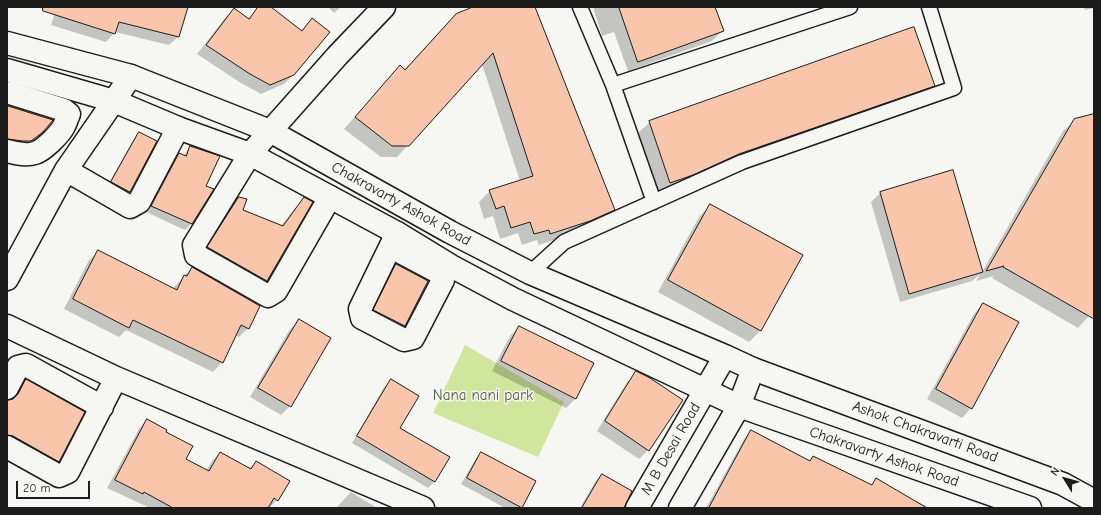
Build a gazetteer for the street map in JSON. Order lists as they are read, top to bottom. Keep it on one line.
{"streets":{"street":["Chakravarty Ashok Road","Ashok Chakravarti Road","M B Desai Road"]},"crossings":[["Chakravarty Ashok Road","Ashok Chakravarti Road"],["Chakravarty Ashok Road","M B Desai Road"]],"parks":["Nana nani park"],"scale_bar":"20 m","north":"top left"}
